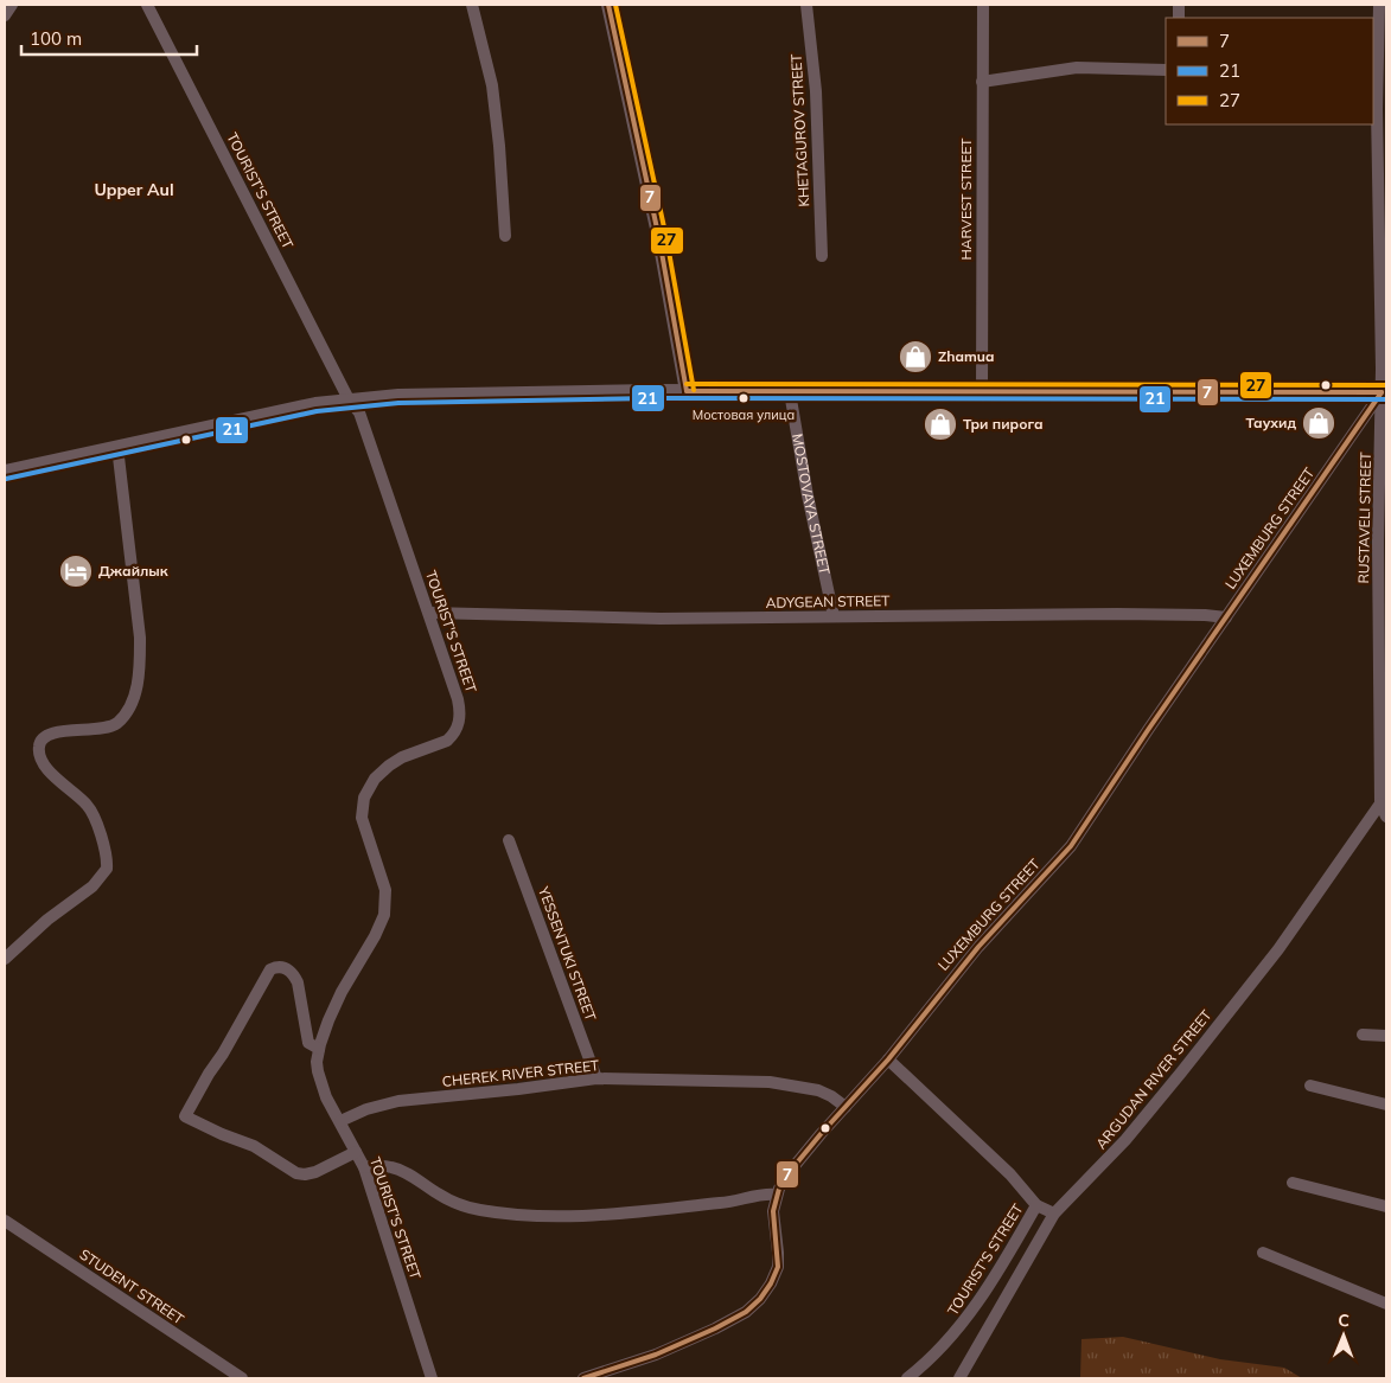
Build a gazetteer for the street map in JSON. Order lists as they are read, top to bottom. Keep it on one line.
{"streets":{"street":["KHETAGUROV STREET","TOURIST'S STREET","HARVEST STREET","MOSTOVAYA STREET","RUSTAVELI STREET","LUXEMBURG STREET","ADYGEAN STREET","YESSENTUKI STREET","CHEREK RIVER STREET","ARGUDAN RIVER STREET","STUDENT STREET"]},"crossings":[["TOURIST'S STREET","ADYGEAN STREET"],["TOURIST'S STREET","CHEREK RIVER STREET"],["MOSTOVAYA STREET","ADYGEAN STREET"],["RUSTAVELI STREET","LUXEMBURG STREET"],["RUSTAVELI STREET","ARGUDAN RIVER STREET"],["LUXEMBURG STREET","ADYGEAN STREET"],["LUXEMBURG STREET","CHEREK RIVER STREET"],["YESSENTUKI STREET","CHEREK RIVER STREET"]],"districts":["Upper Aul"],"places":{"shop":["Zhamua","Таухид","Три пирога"],"other":["Мостовая улица"],"hotel":["Джайлык"]},"lines":["transit line 7","transit line 27","transit line 21"],"legend":["7","21","27"],"scale_bar":"100 m","north":"top"}
